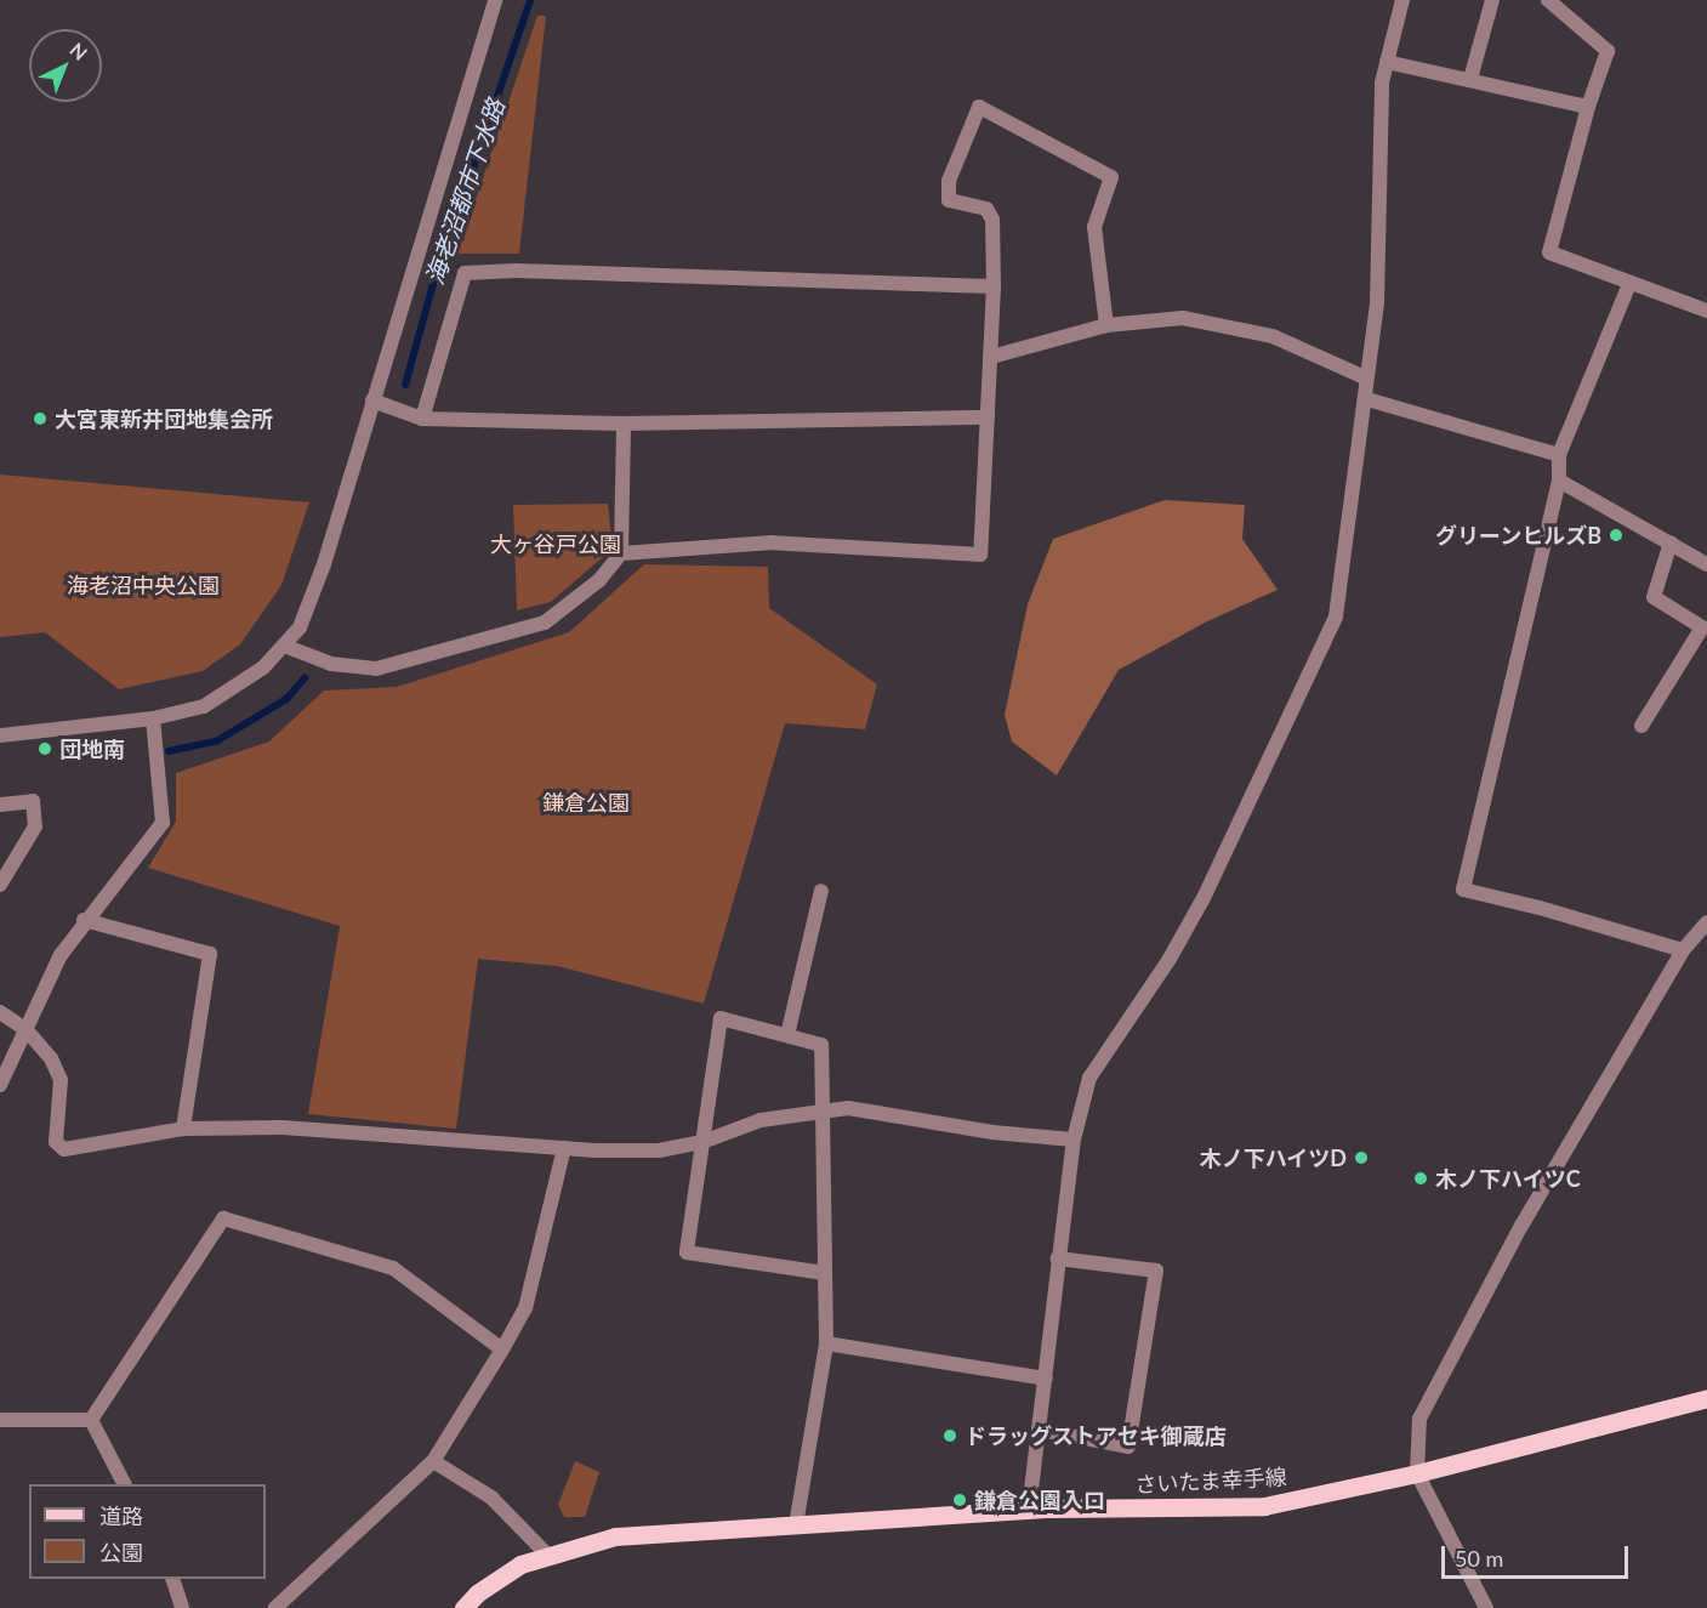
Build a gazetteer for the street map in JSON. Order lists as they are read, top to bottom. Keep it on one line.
{"streets":{"main road":["さいたま幸手線"]},"water":["海老沼都市下水路"],"parks":["大ヶ谷戸公園","海老沼中央公園","鎌倉公園"],"places":["大宮東新井団地集会所","グリーンヒルズB","団地南","木ノ下ハイツD","木ノ下ハイツC","ドラッグストアセキ御蔵店","鎌倉公園入口"],"legend":["道路","公園"],"scale_bar":"50 m","north":"top right"}
